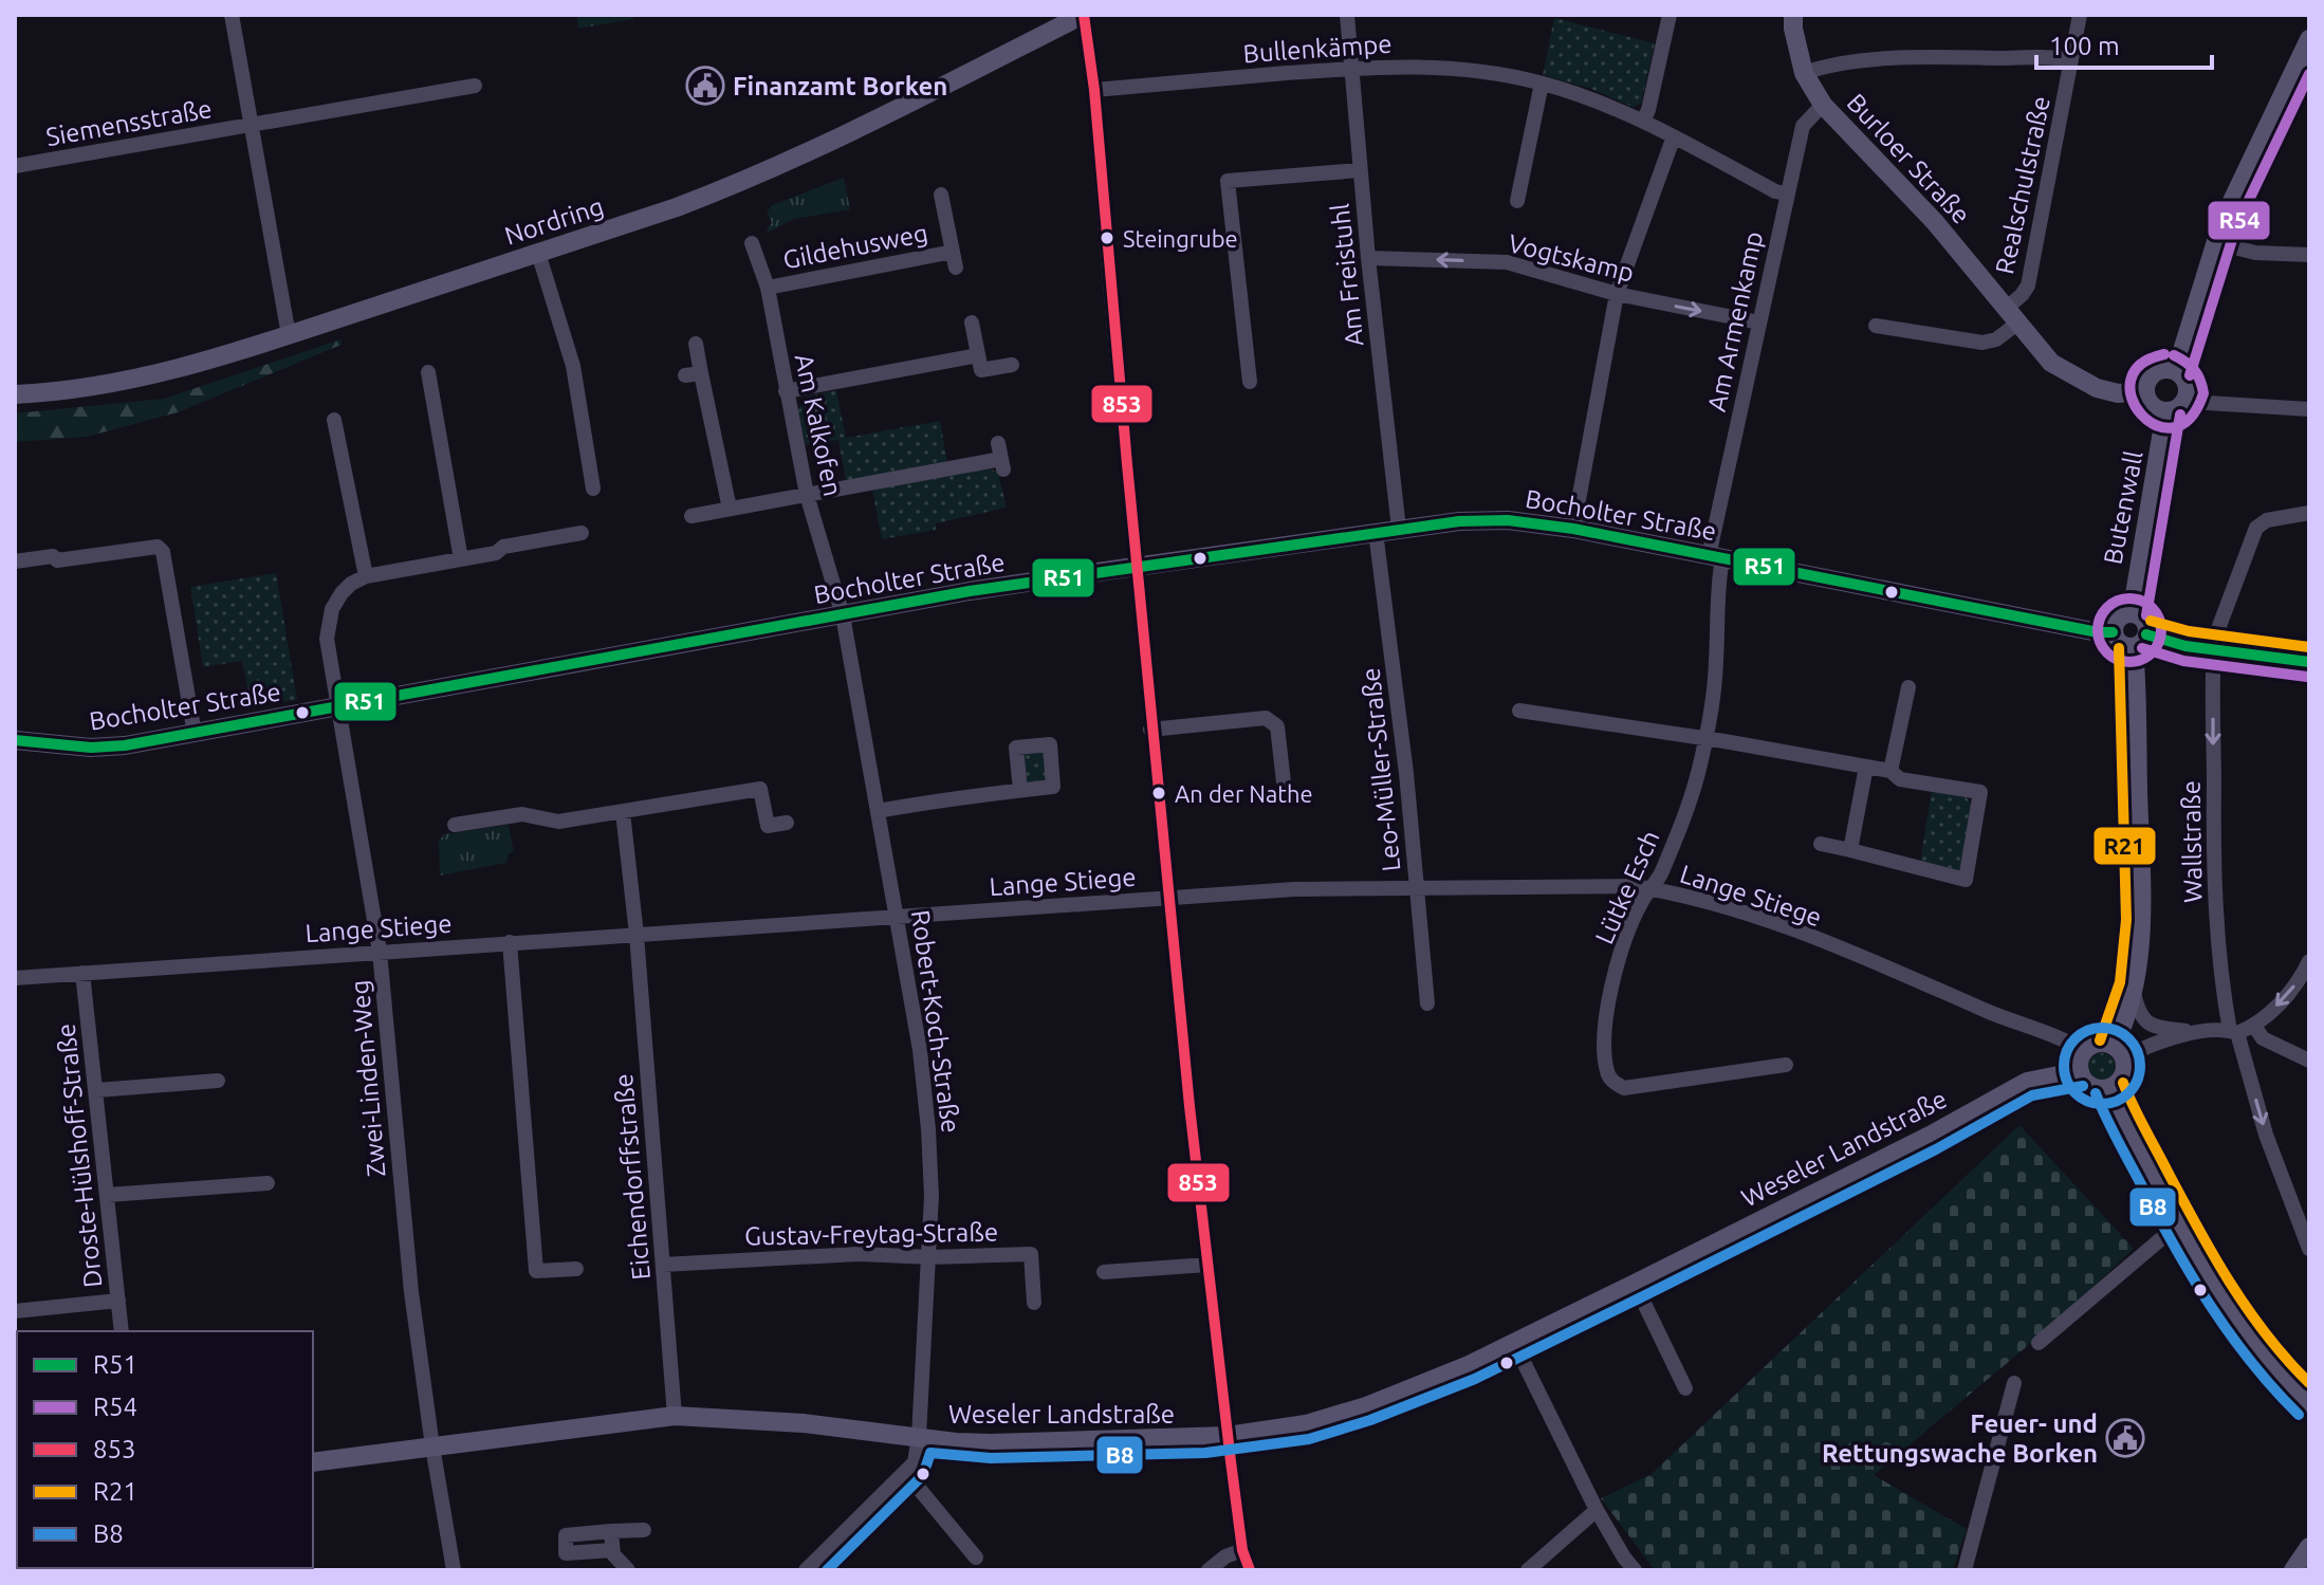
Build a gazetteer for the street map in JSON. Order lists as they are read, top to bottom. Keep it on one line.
{"streets":{"street":["Bullenkämpe","Siemensstraße","Burloer Straße","Realschulstraße","Nordring","Gildehusweg","Vogtskamp","Am Freistuhl","Am Armenkamp","Am Kalkofen","Butenwall","Bocholter Straße","Leo-Müller-Straße","Wallstraße","Lange Stiege","Lütke Esch","Robert-Koch-Straße","Zwei-Linden-Weg","Weseler Landstraße","Droste-Hülshoff-Straße","Eichendorffstraße","Gustav-Freytag-Straße"]},"crossings":[["Bullenkämpe","Am Freistuhl"],["Bullenkämpe","Am Armenkamp"],["Siemensstraße","Nordring"],["Burloer Straße","Realschulstraße"],["Burloer Straße","Am Armenkamp"],["Burloer Straße","Butenwall"],["Gildehusweg","Am Kalkofen"],["Vogtskamp","Am Freistuhl"],["Vogtskamp","Am Armenkamp"],["Am Freistuhl","Bocholter Straße"],["Am Armenkamp","Bocholter Straße"],["Am Armenkamp","Lütke Esch"],["Am Kalkofen","Bocholter Straße"],["Am Kalkofen","Robert-Koch-Straße"],["Butenwall","Bocholter Straße"],["Bocholter Straße","Leo-Müller-Straße"],["Bocholter Straße","Lütke Esch"],["Bocholter Straße","Robert-Koch-Straße"],["Bocholter Straße","Zwei-Linden-Weg"],["Leo-Müller-Straße","Lange Stiege"],["Lange Stiege","Lütke Esch"],["Lange Stiege","Robert-Koch-Straße"],["Lange Stiege","Zwei-Linden-Weg"],["Lange Stiege","Weseler Landstraße"],["Lange Stiege","Droste-Hülshoff-Straße"],["Lange Stiege","Eichendorffstraße"],["Robert-Koch-Straße","Weseler Landstraße"],["Robert-Koch-Straße","Gustav-Freytag-Straße"],["Zwei-Linden-Weg","Weseler Landstraße"],["Weseler Landstraße","Eichendorffstraße"],["Eichendorffstraße","Gustav-Freytag-Straße"]],"places":{"public building":["Finanzamt Borken","Feuer- und Rettungswache Borken"],"other":["Steingrube","An der Nathe"]},"lines":["transit line 853","transit line R54","transit line R51","transit line R21","transit line B8"],"legend":["R51","R54","853","R21","B8"],"scale_bar":"100 m"}
